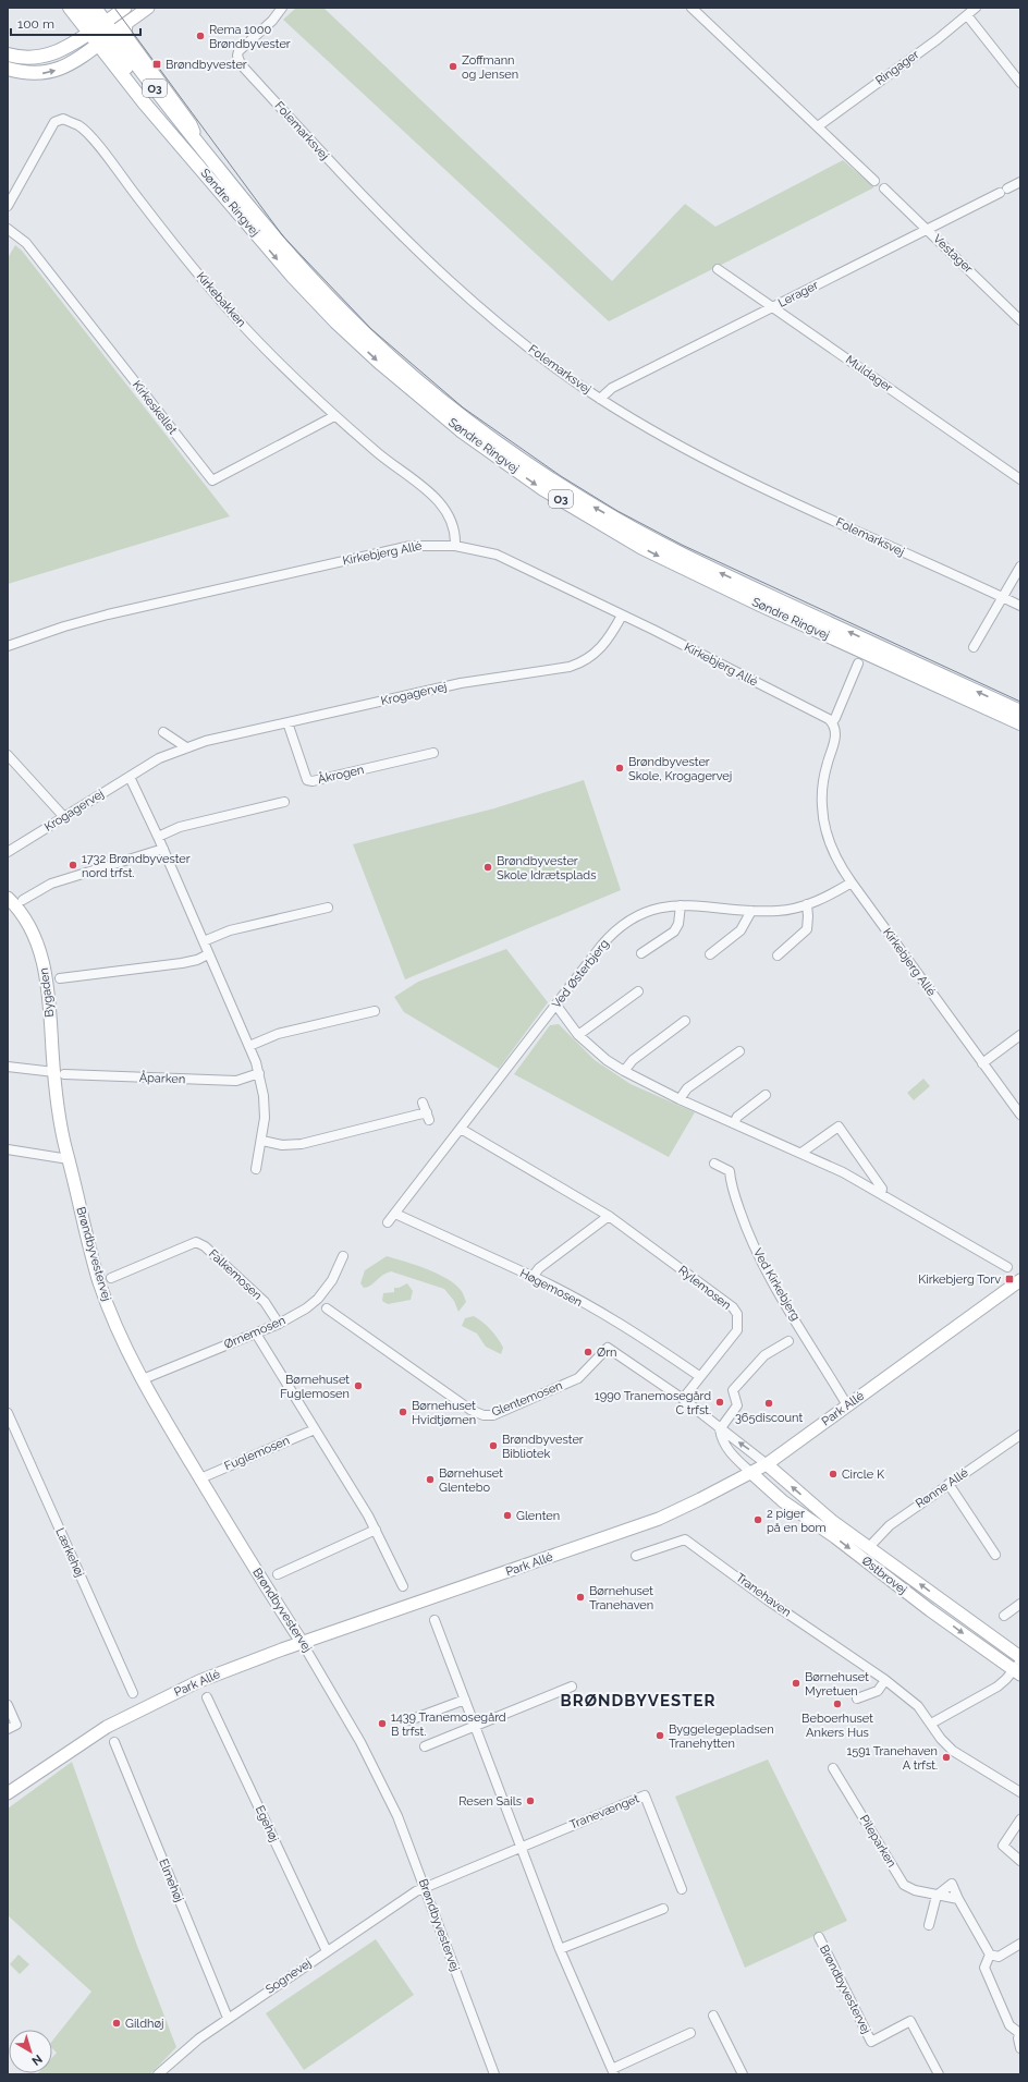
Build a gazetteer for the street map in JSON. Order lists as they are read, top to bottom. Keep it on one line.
{"streets":{"main road":["O3","Søndre Ringvej"],"street":["Ringager","Folemarksvej","Vestager","Lerager","Kirkebakken","Muldager","Kirkeskellet","Kirkebjerg Allé","Krogagervej","Åkrogen","Ved Østerbjerg","Bygaden","Åparken","Brøndbyvestervej","Falkemosen","Ved Kirkebjerg","Høgemosen","Rylemosen","Ørnemosen","Glentemosen","Park Allé","Fuglemosen","Rønne Allé","Lærkehøj","Østbrovej","Tranehaven","Tranevænget","Egehøj","Pileparken","Elmehøj","Sognevej"]},"crossings":[["Folemarksvej","Lerager"],["Vestager","Lerager"],["Lerager","Muldager"],["Kirkebakken","Kirkeskellet"],["Kirkebakken","Kirkebjerg Allé"],["Kirkebjerg Allé","Krogagervej"],["Kirkebjerg Allé","Ved Østerbjerg"],["Krogagervej","Åkrogen"],["Ved Østerbjerg","Rylemosen"],["Bygaden","Åparken"],["Bygaden","Brøndbyvestervej"],["Brøndbyvestervej","Ørnemosen"],["Brøndbyvestervej","Park Allé"],["Brøndbyvestervej","Fuglemosen"],["Brøndbyvestervej","Tranevænget"],["Brøndbyvestervej","Sognevej"],["Falkemosen","Ørnemosen"],["Ved Kirkebjerg","Park Allé"],["Høgemosen","Rylemosen"],["Rylemosen","Glentemosen"],["Glentemosen","Park Allé"],["Glentemosen","Østbrovej"],["Park Allé","Østbrovej"],["Rønne Allé","Østbrovej"],["Tranevænget","Sognevej"],["Egehøj","Sognevej"],["Elmehøj","Sognevej"]],"districts":["BRØNDBYVESTER"],"places":{"other":["Rema 1000 Brøndbyvester","Zoffmann og Jensen","Brøndbyvester Skole, Krogagervej","1732 Brøndbyvester nord trfst.","Brøndbyvester Skole Idrætsplads","Ørn","Børnehuset Fuglemosen","1990 Tranemosegård C trfst.","365discount","Børnehuset Hvidtjørnen","Brøndbyvester Bibliotek","Circle K","Børnehuset Glentebo","Glenten","2 piger på en bom","Børnehuset Tranehaven","Børnehuset Myretuen","Beboerhuset Ankers Hus","1439 Tranemosegård B trfst.","Byggelegepladsen Tranehytten","1591 Tranehaven A trfst.","Resen Sails","Gildhøj"],"transit":["Brøndbyvester","Kirkebjerg Torv"]},"scale_bar":"100 m","north":"bottom right"}
